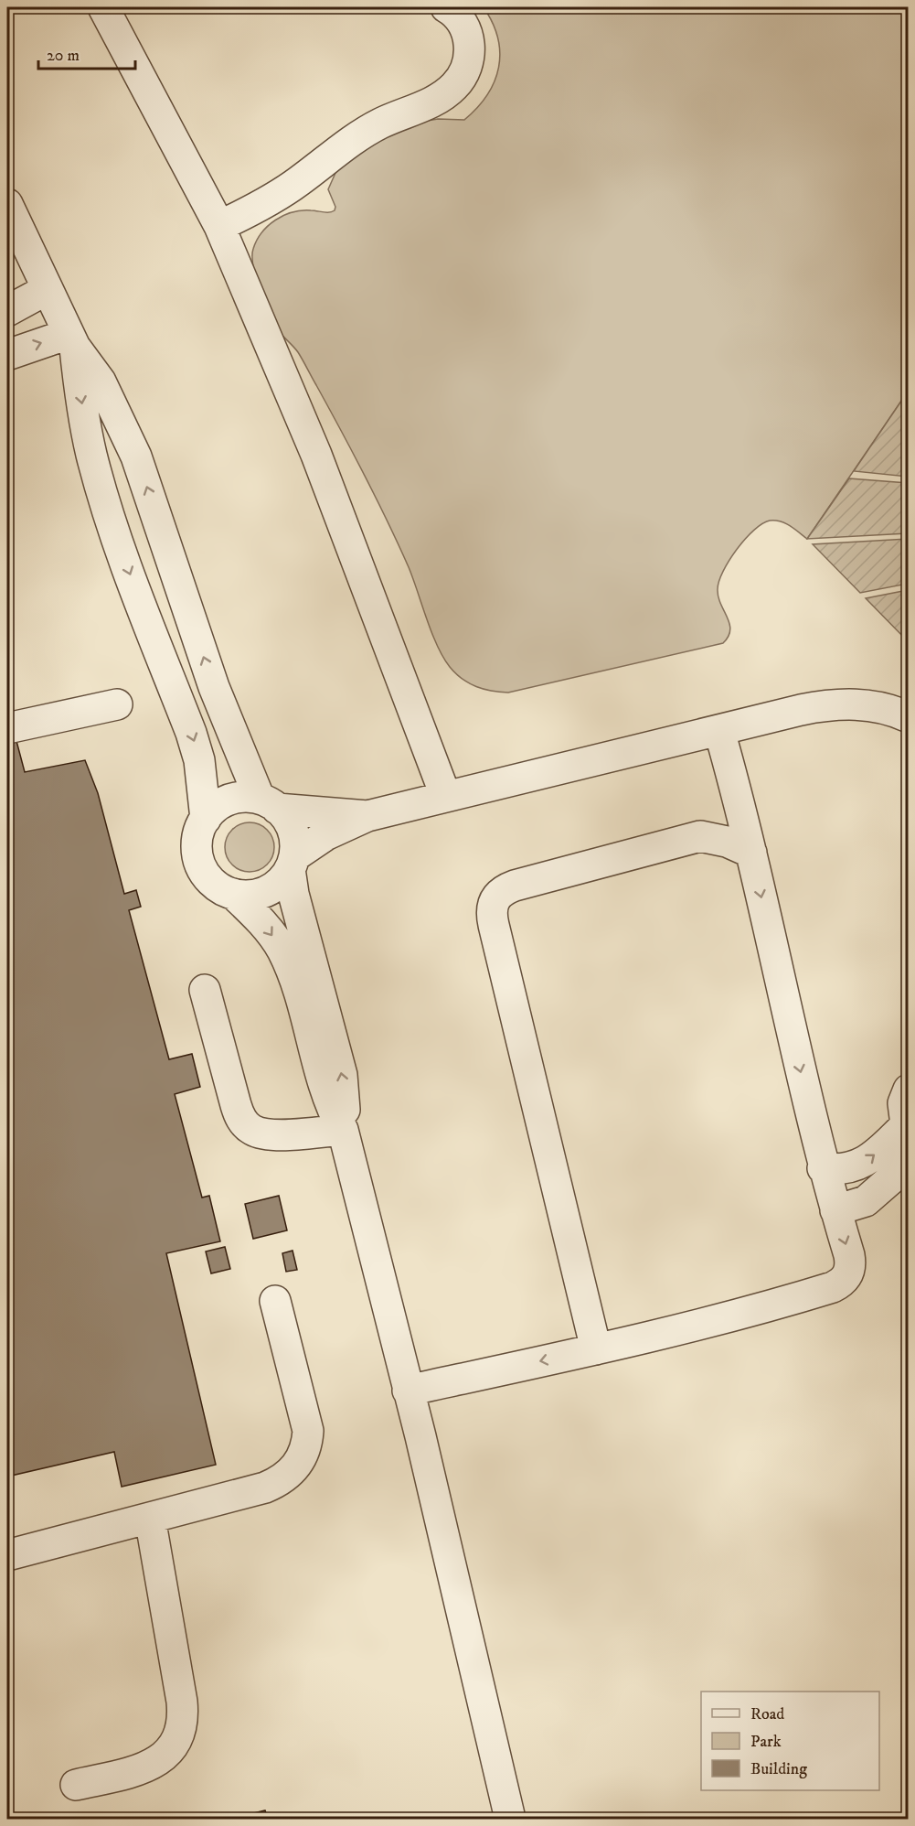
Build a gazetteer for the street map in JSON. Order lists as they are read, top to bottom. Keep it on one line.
{"legend":["Road","Park","Building"],"scale_bar":"20 m"}
